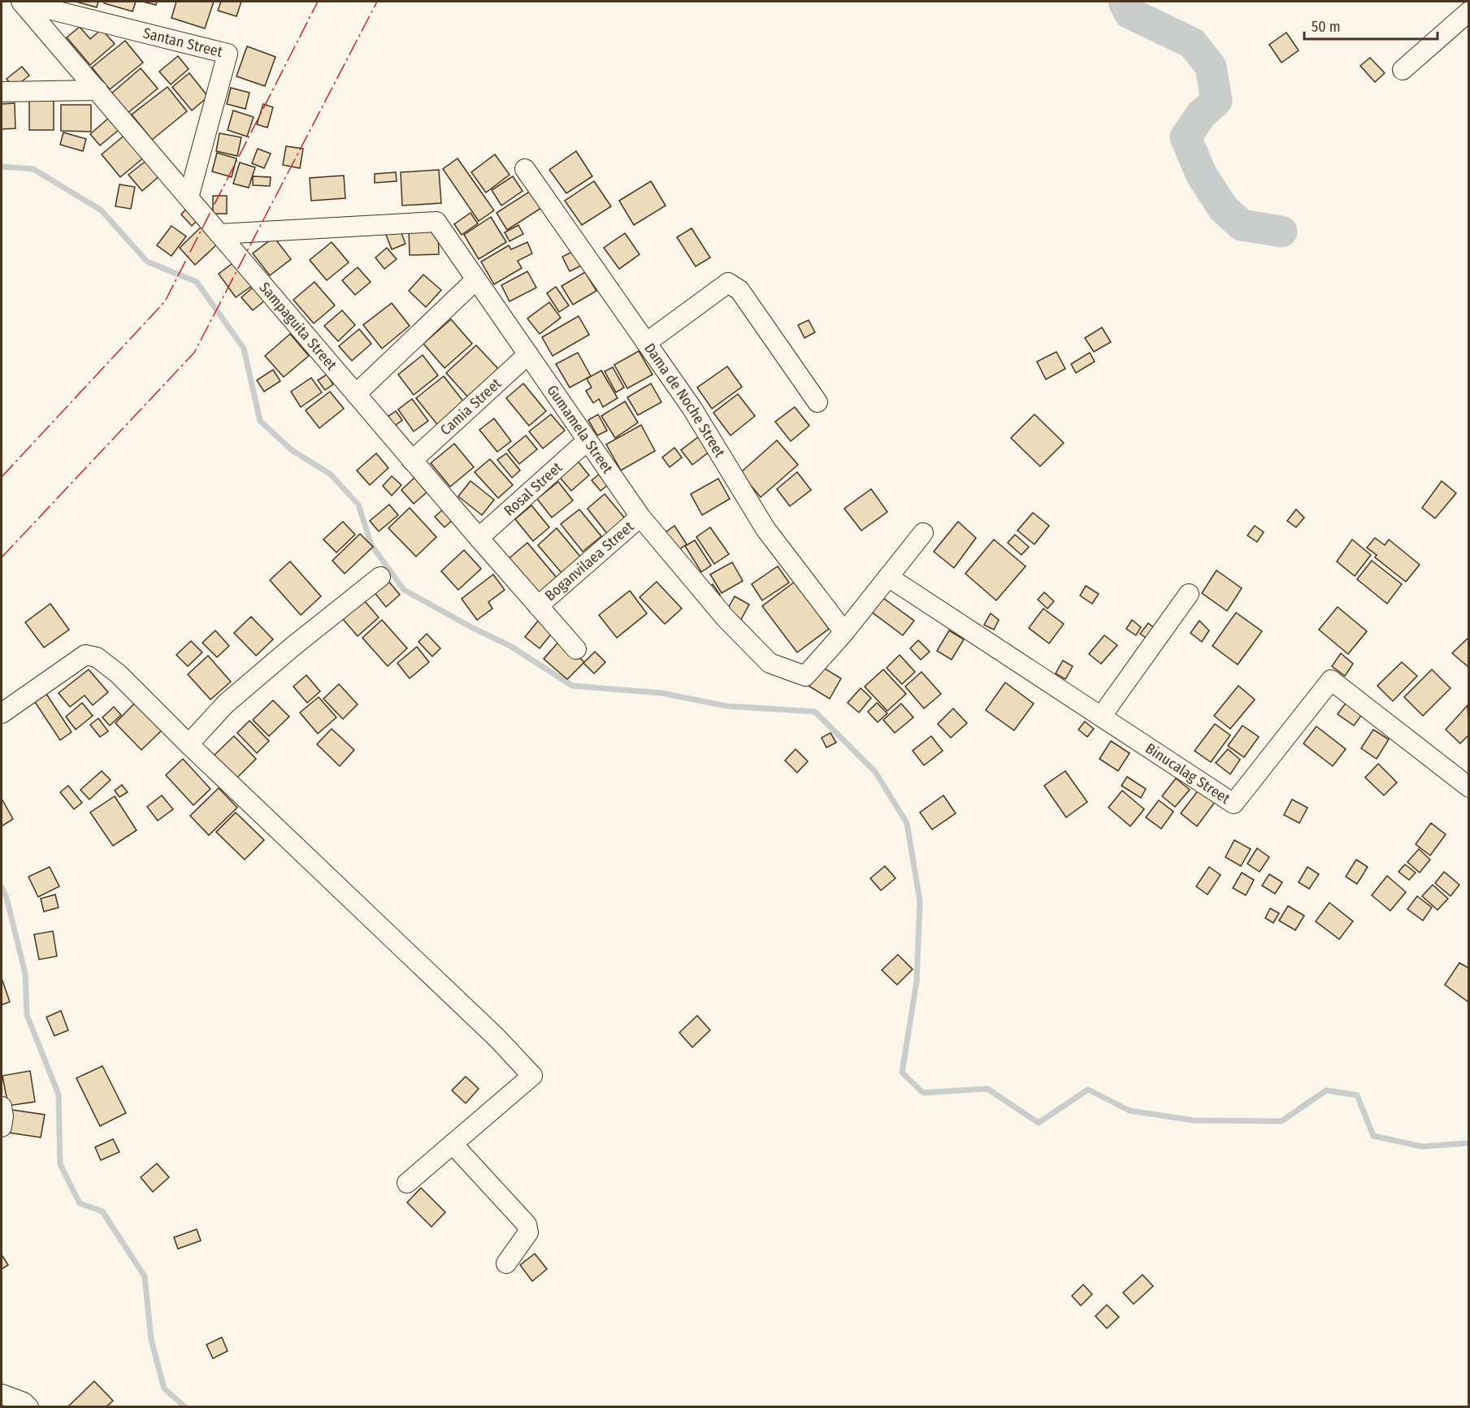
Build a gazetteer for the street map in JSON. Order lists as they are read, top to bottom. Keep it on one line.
{"streets":{"street":["Santan Street","Sampaguita Street","Dama de Noche Street","Camia Street","Gumamela Street","Rosal Street","Boganvilaea Street","Binucalag Street"]},"crossings":[["Santan Street","Sampaguita Street"],["Sampaguita Street","Camia Street"],["Sampaguita Street","Gumamela Street"],["Sampaguita Street","Rosal Street"],["Sampaguita Street","Boganvilaea Street"],["Dama de Noche Street","Gumamela Street"],["Camia Street","Gumamela Street"],["Gumamela Street","Rosal Street"],["Gumamela Street","Boganvilaea Street"],["Gumamela Street","Binucalag Street"]],"scale_bar":"50 m"}
